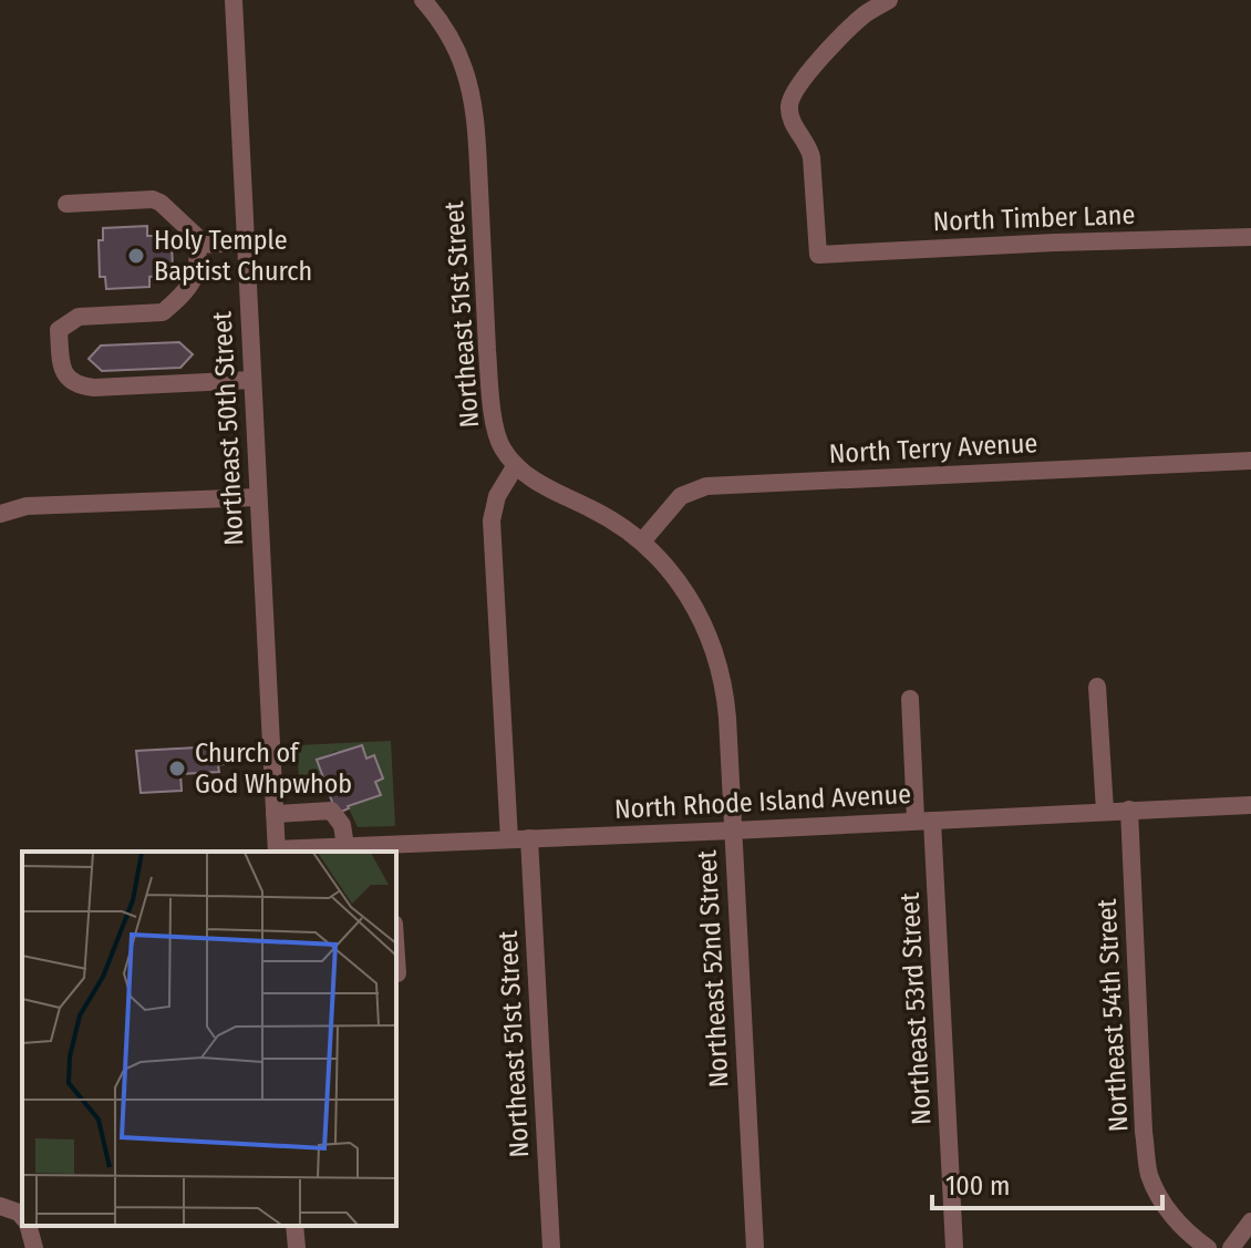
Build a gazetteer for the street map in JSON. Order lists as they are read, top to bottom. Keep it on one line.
{"streets":{"street":["North Timber Lane","Northeast 51st Street","Northeast 50th Street","North Terry Avenue","North Rhode Island Avenue","Northeast 52nd Street","Northeast 53rd Street","Northeast 54th Street"]},"crossings":[["Northeast 51st Street","North Rhode Island Avenue"],["Northeast 51st Street","Northeast 52nd Street"],["Northeast 50th Street","North Rhode Island Avenue"],["North Terry Avenue","Northeast 52nd Street"],["North Rhode Island Avenue","Northeast 52nd Street"],["North Rhode Island Avenue","Northeast 53rd Street"],["North Rhode Island Avenue","Northeast 54th Street"]],"places":["Holy Temple Baptist Church","Church of God Whpwhob"],"scale_bar":"100 m"}
